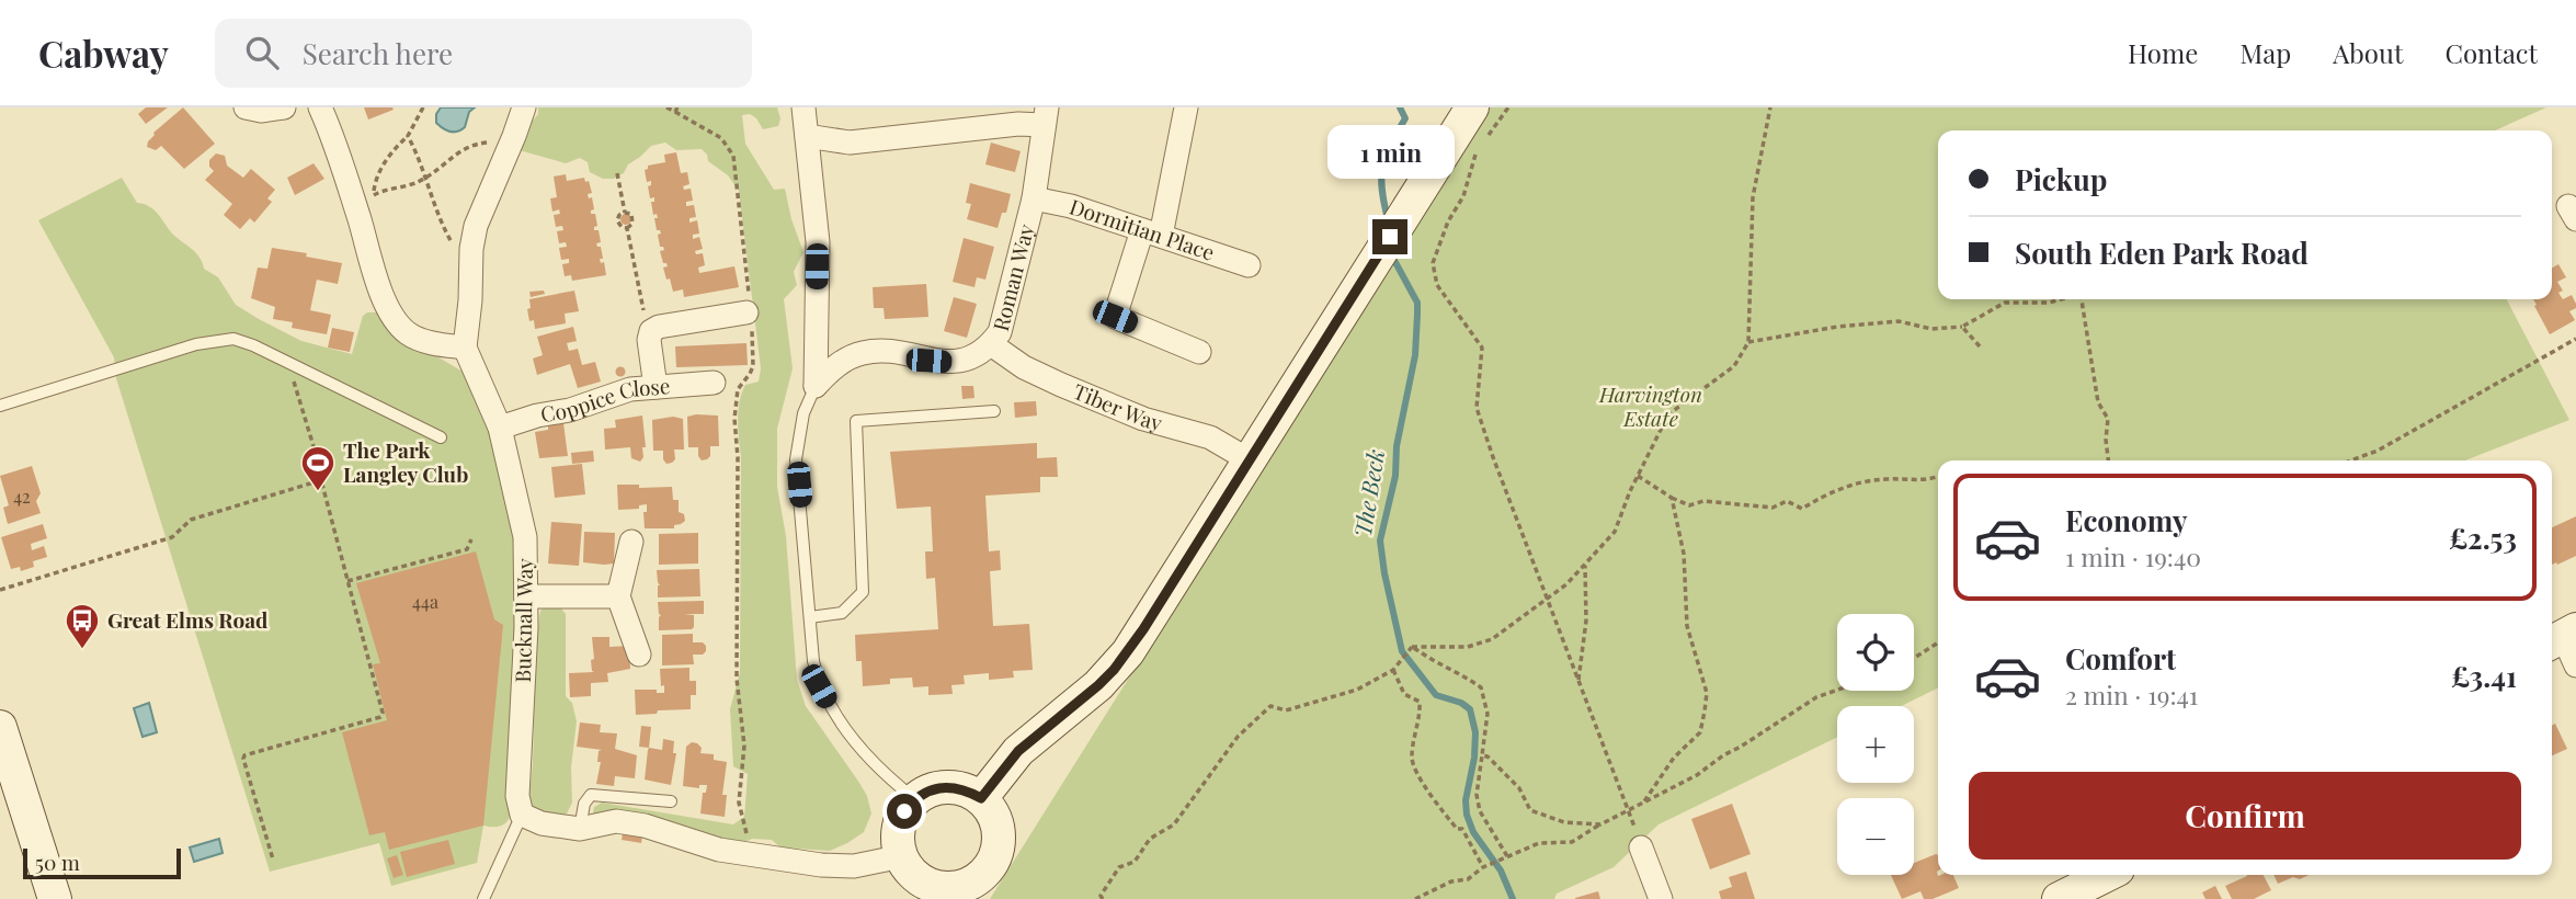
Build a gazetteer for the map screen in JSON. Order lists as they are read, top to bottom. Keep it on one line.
{"streets":{"street":["Dormitian Place","Roman Way","Coppice Close","Tiber Way","Bucknall Way"]},"crossings":[["Dormitian Place","Roman Way"],["Roman Way","Tiber Way"],["Coppice Close","Bucknall Way"]],"water":["The Beck"],"parks":["Harvington Estate"],"places":{"sports":["The Park Langley Club"],"bus stop":["Great Elms Road"]},"house_numbers":["42","44a"],"scale_bar":"50 m","page":{"header":"Cabway","search":"Search here","nav":["Home","Map","About","Contact"],"bubble":"1 min","banner":["Pickup","South Eden Park Road"],"list":[{"name":"Economy","note":"1 min · 19:40","value":"£2.53"},{"name":"Comfort","note":"2 min · 19:41","value":"£3.41"}],"map_buttons":["+","−"],"buttons":"Confirm","scale":"50 m"}}
